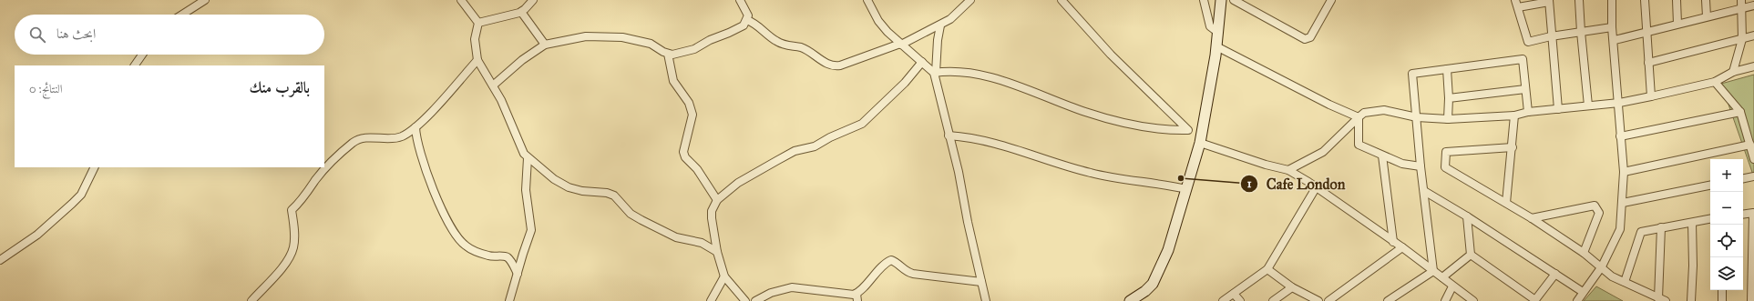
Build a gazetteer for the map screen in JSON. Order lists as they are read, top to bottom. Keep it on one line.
{"places":["Cafe London"],"page":{"search":"ابحث هنا","heading":["بالقرب منك","النتائج: 0"],"map_buttons":["+","−"]}}
